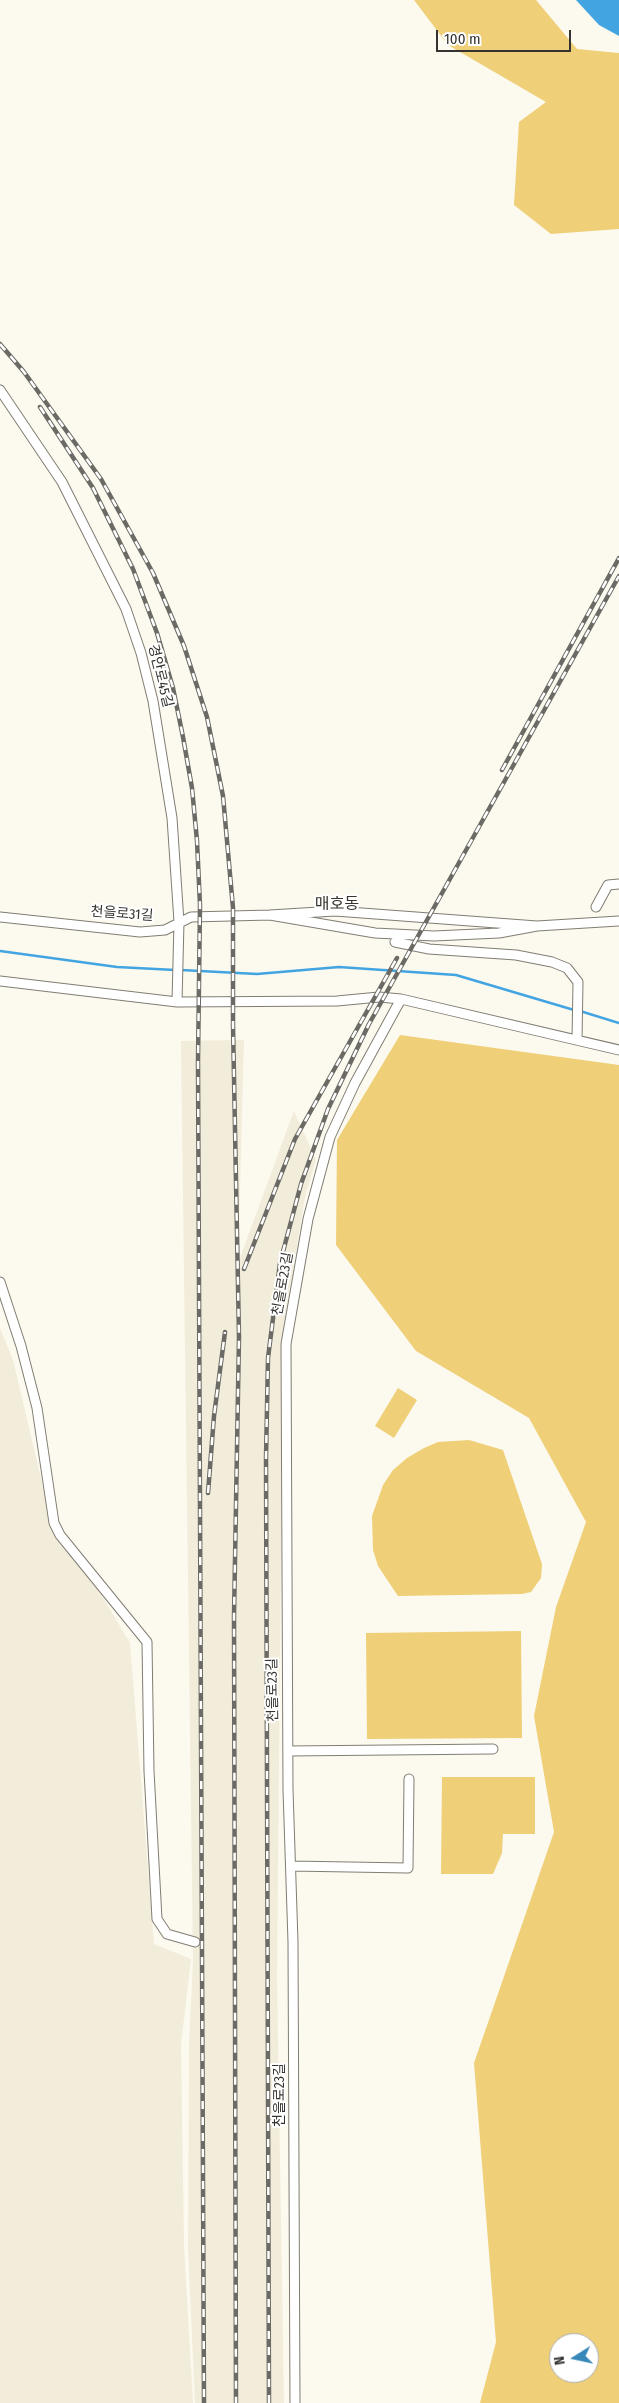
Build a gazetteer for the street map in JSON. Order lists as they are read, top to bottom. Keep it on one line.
{"streets":{"street":["경안로45길","천을로31길","천을로23길"]},"crossings":[["경안로45길","천을로31길"]],"districts":["매호동"],"scale_bar":"100 m","north":"left"}
